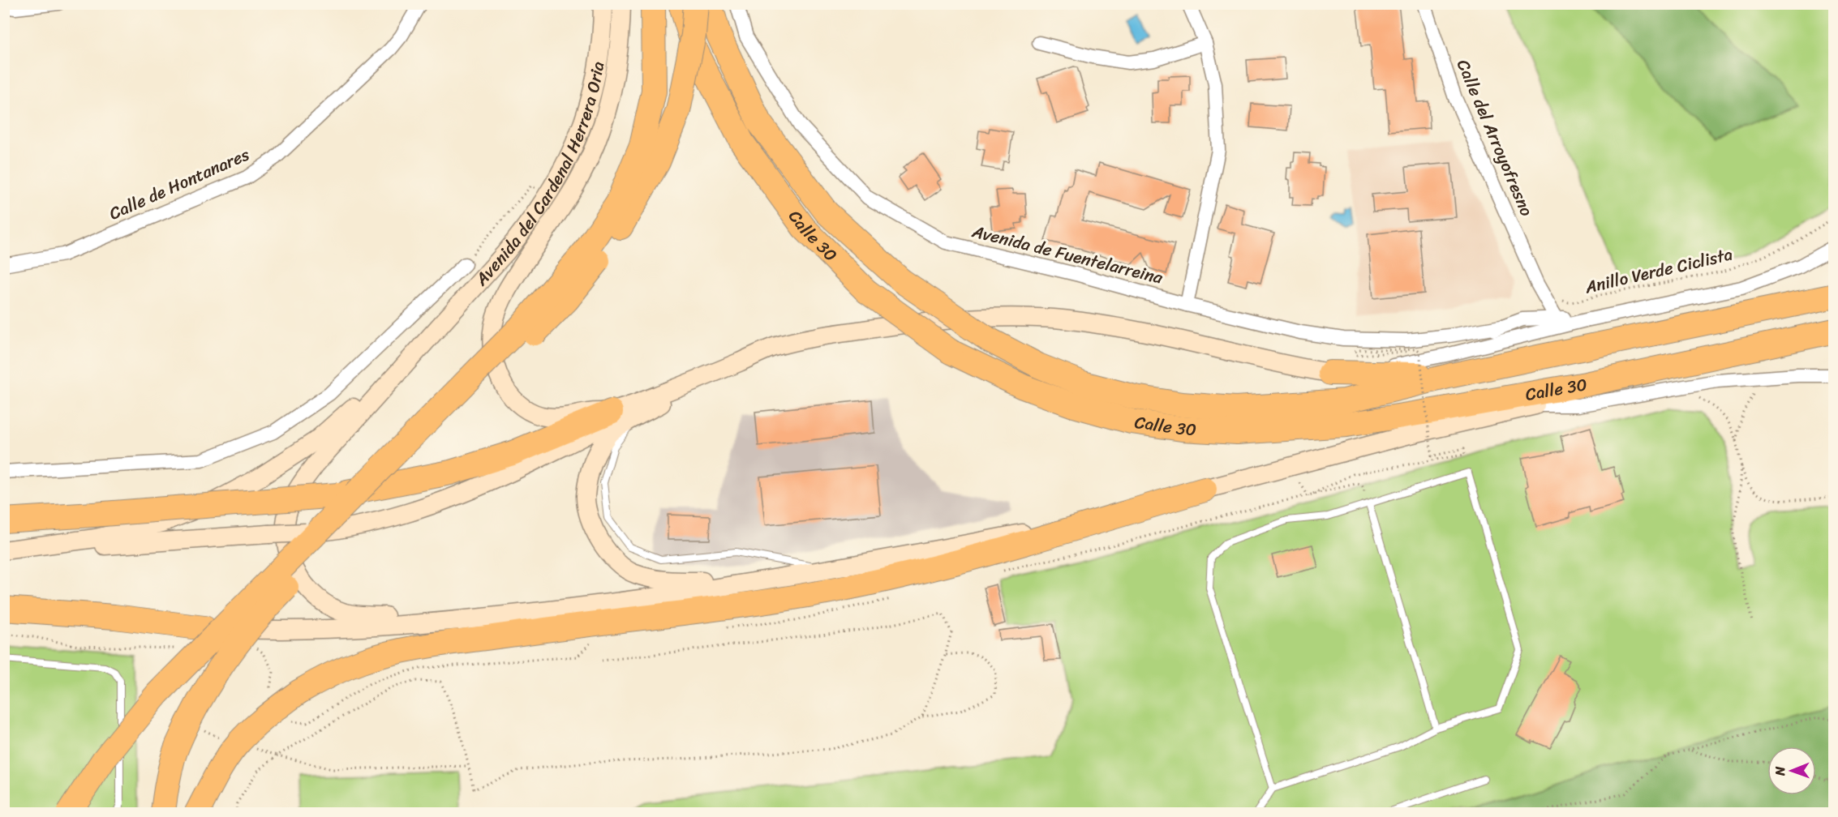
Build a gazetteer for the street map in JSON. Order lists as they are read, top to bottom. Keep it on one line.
{"streets":{"highway":["Calle 30"],"street":["Calle del Arroyofresno","Avenida del Cardenal Herrera Oria","Calle de Hontanares","Avenida de Fuentelarreina"],"path":["Anillo Verde Ciclista"]},"crossings":[["Calle del Arroyofresno","Avenida de Fuentelarreina"]],"north":"left"}
